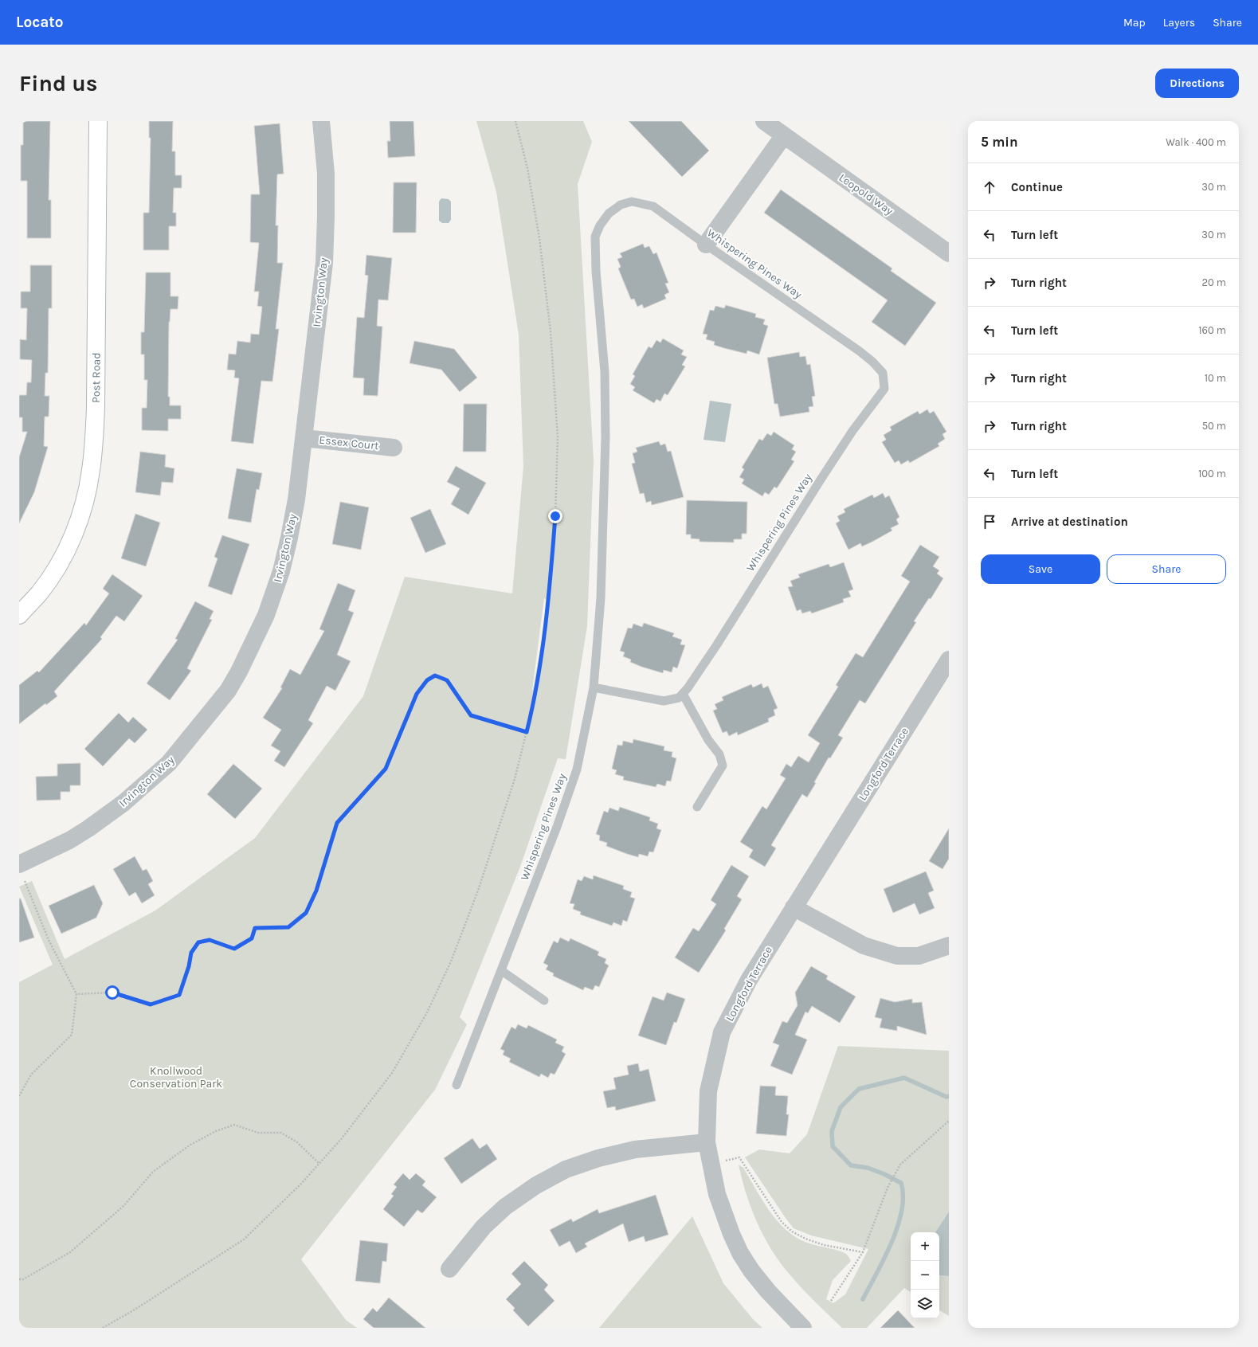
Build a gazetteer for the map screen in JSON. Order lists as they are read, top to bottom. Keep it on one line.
{"streets":{"street":["Leopold Way","Irvington Way","Post Road","Essex Court","Longford Terrace"],"lane":["Whispering Pines Way"]},"crossings":[["Irvington Way","Essex Court"]],"parks":["Knollwood Conservation Park"],"page":{"header":"Locato","nav":["Map","Layers","Share"],"buttons":["Directions",["Save","Share"]],"title":"Find us","heading":["5 min","Walk · 400 m"],"list":[["Continue","30 m"],["Turn left","30 m"],["Turn right","20 m"],["Turn left","160 m"],["Turn right","10 m"],["Turn right","50 m"],["Turn left","100 m"],"Arrive at destination"],"map_buttons":["+","−"]}}
